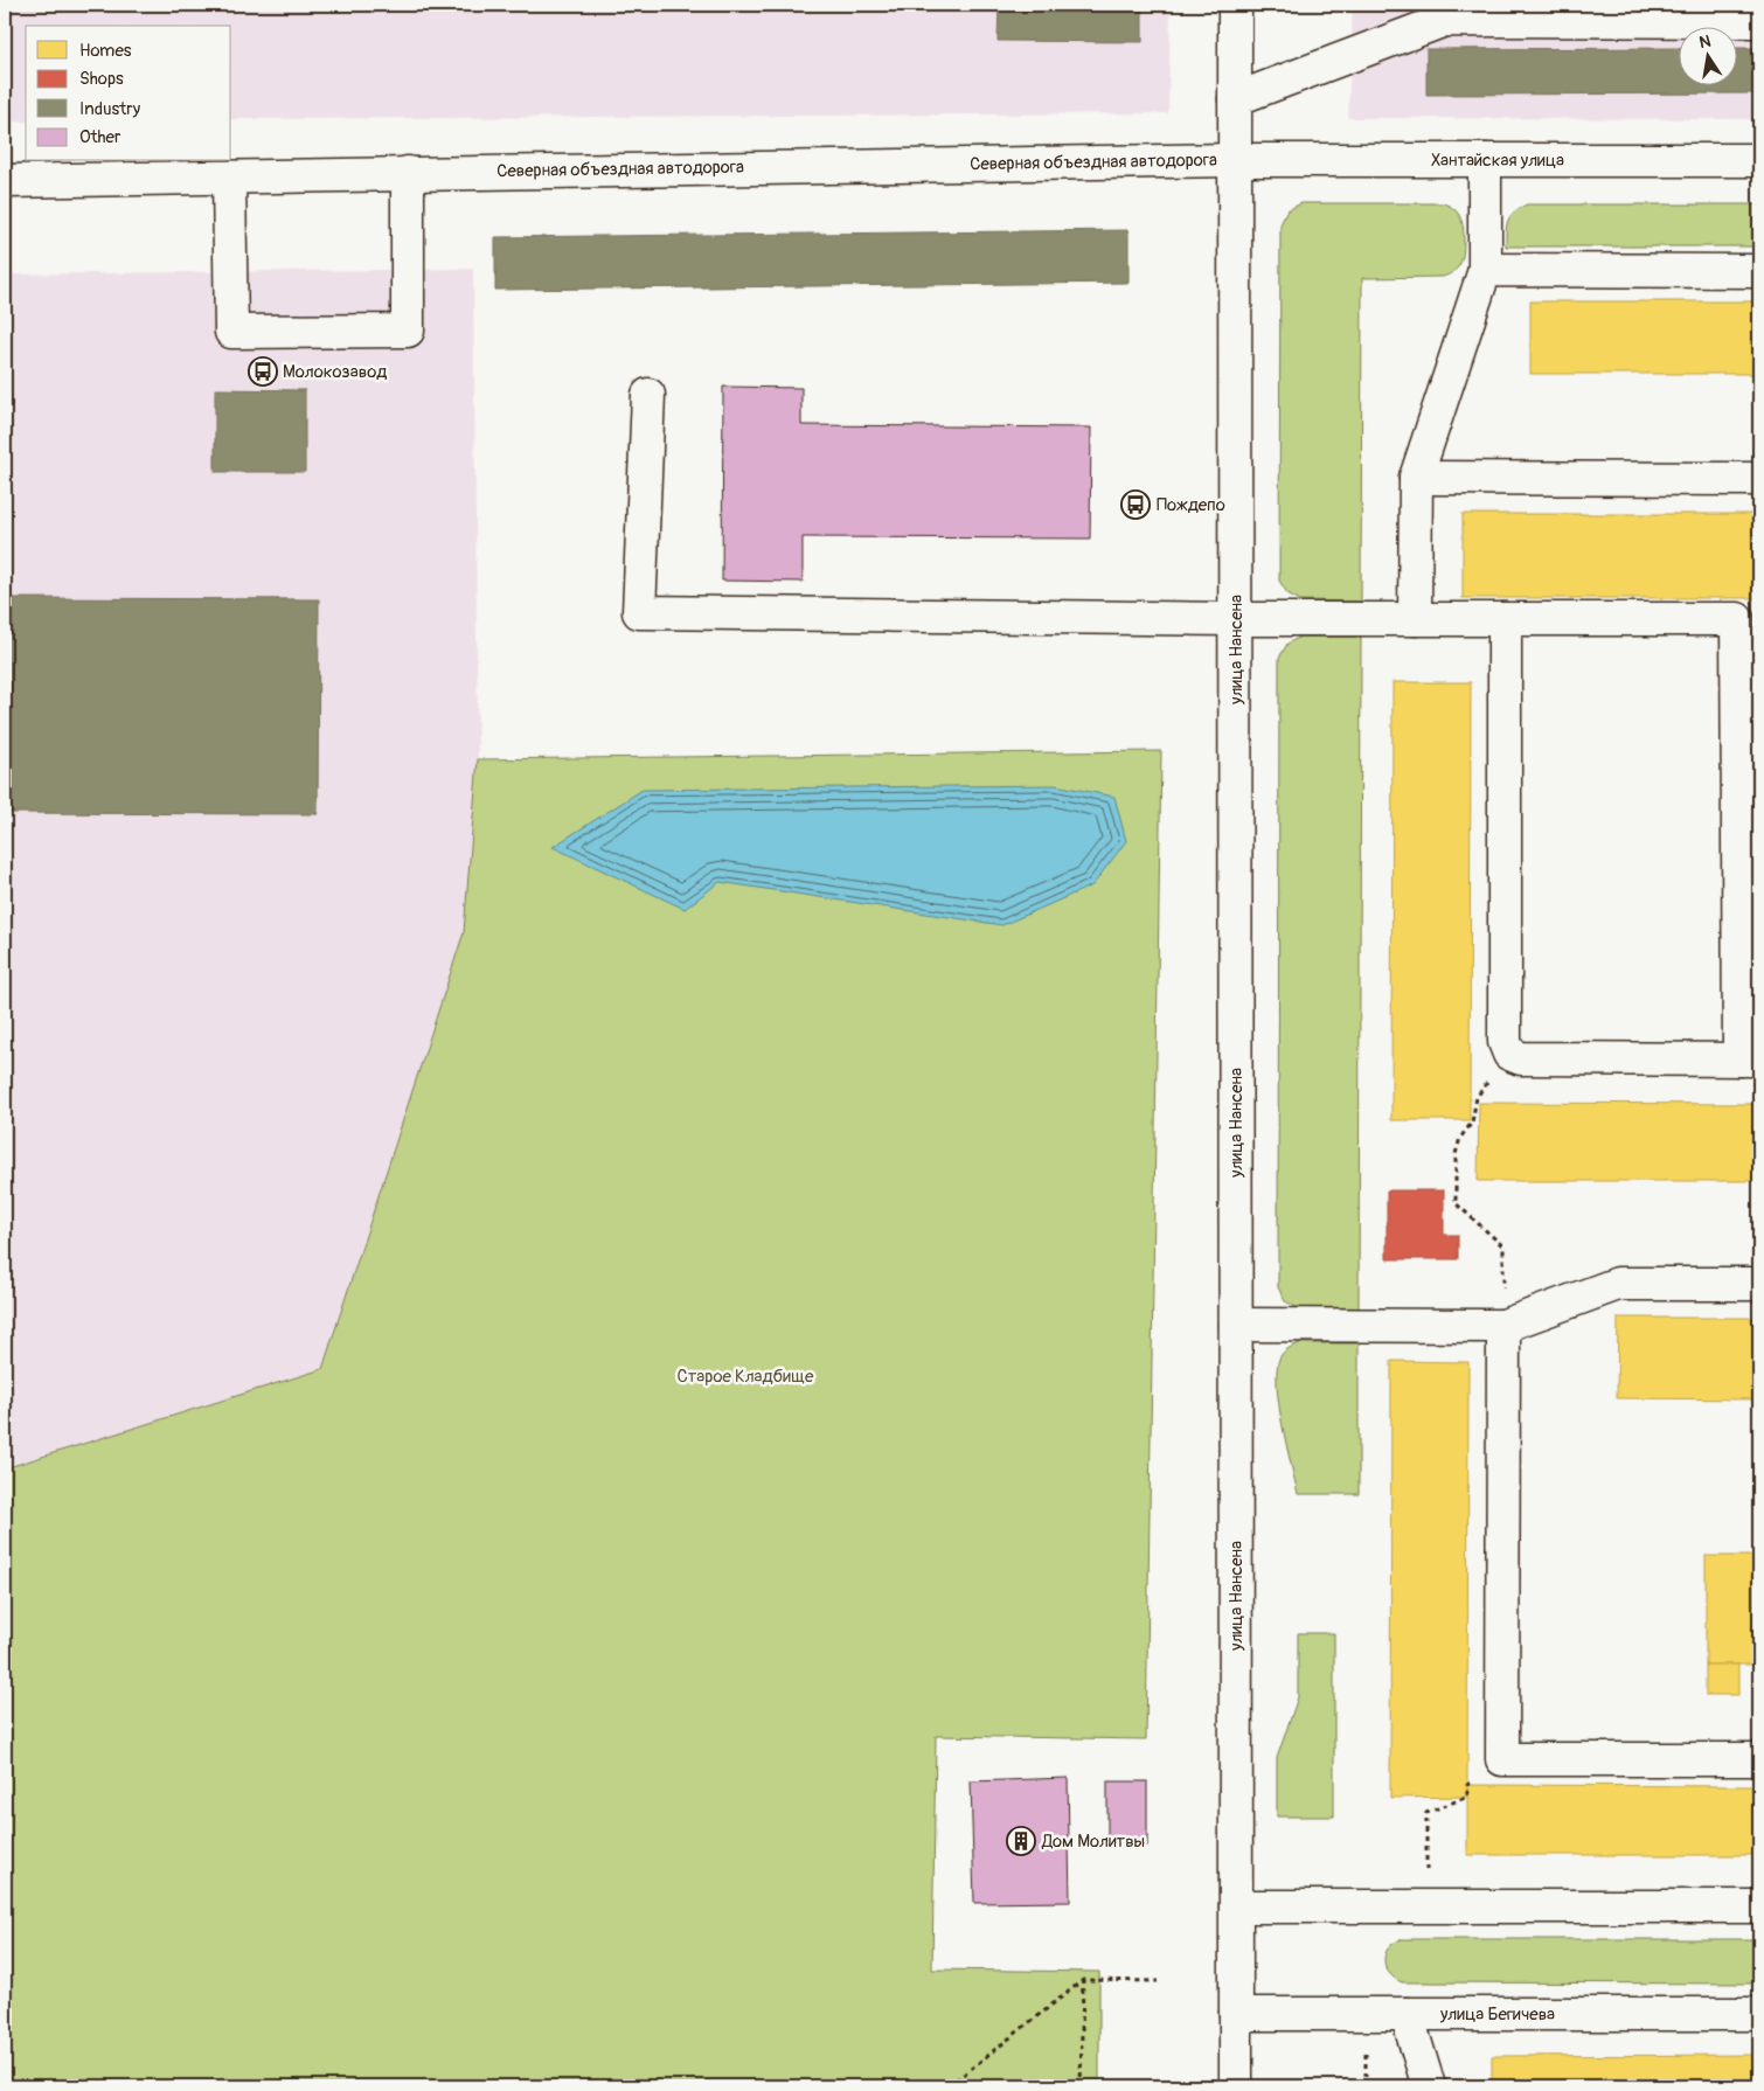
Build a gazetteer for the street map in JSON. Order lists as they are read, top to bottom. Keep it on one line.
{"streets":{"street":["Хантайская улица","Северная объездная автодорога","улица Нансена","улица Бегичева"]},"crossings":[["Хантайская улица","Северная объездная автодорога"],["Хантайская улица","улица Нансена"],["Северная объездная автодорога","улица Нансена"],["улица Нансена","улица Бегичева"]],"parks":["Старое Кладбище"],"places":{"bus stop":["Молокозавод","Пождепо"],"building":["Дом Молитвы"]},"legend":["Homes","Shops","Industry","Other"],"north":"top"}
